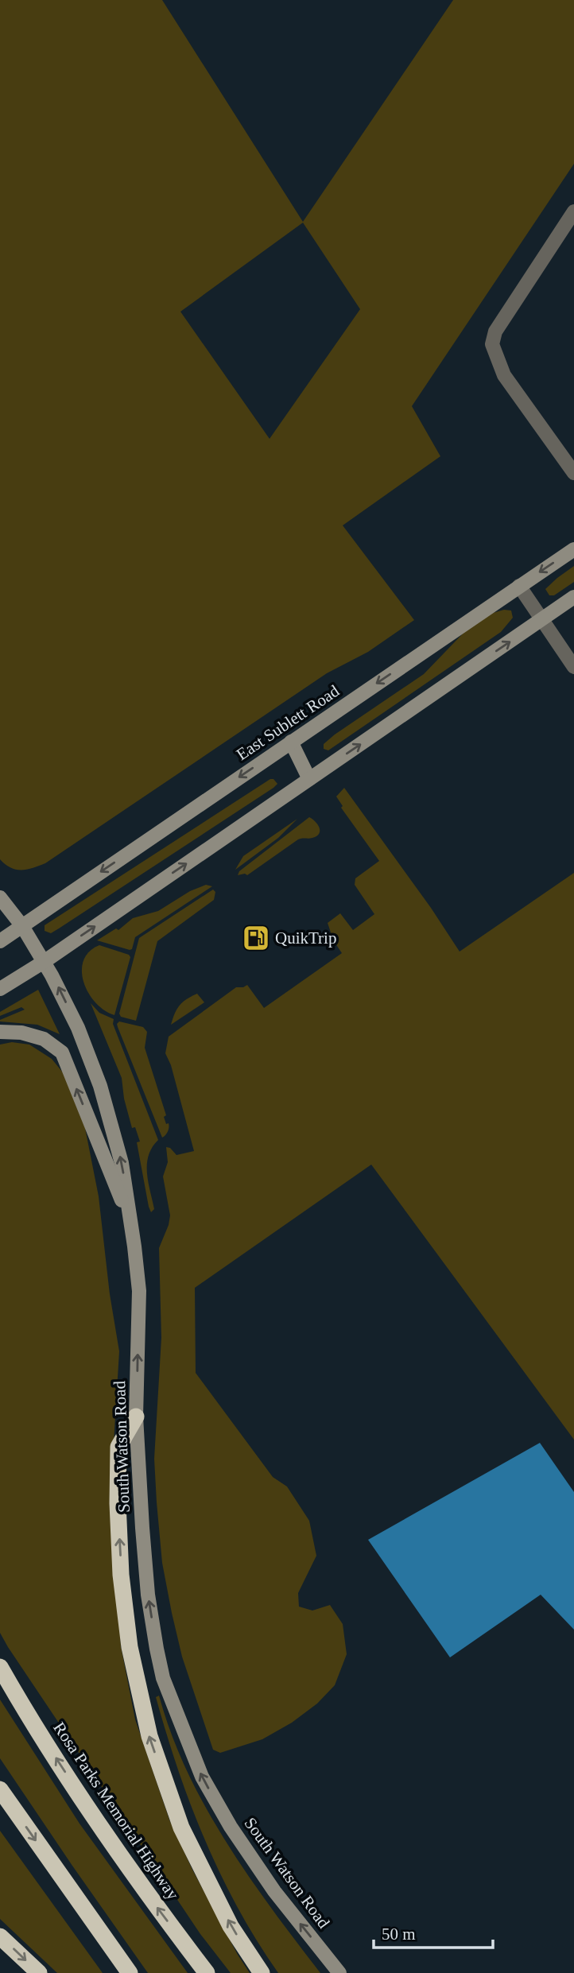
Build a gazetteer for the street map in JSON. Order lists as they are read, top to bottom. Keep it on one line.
{"streets":{"highway":["Rosa Parks Memorial Highway"],"main road":["East Sublett Road","South Watson Road"]},"crossings":[["East Sublett Road","South Watson Road"]],"one_way":["South Watson Road"],"places":{"fuel station":["QuikTrip"]},"scale_bar":"50 m"}
